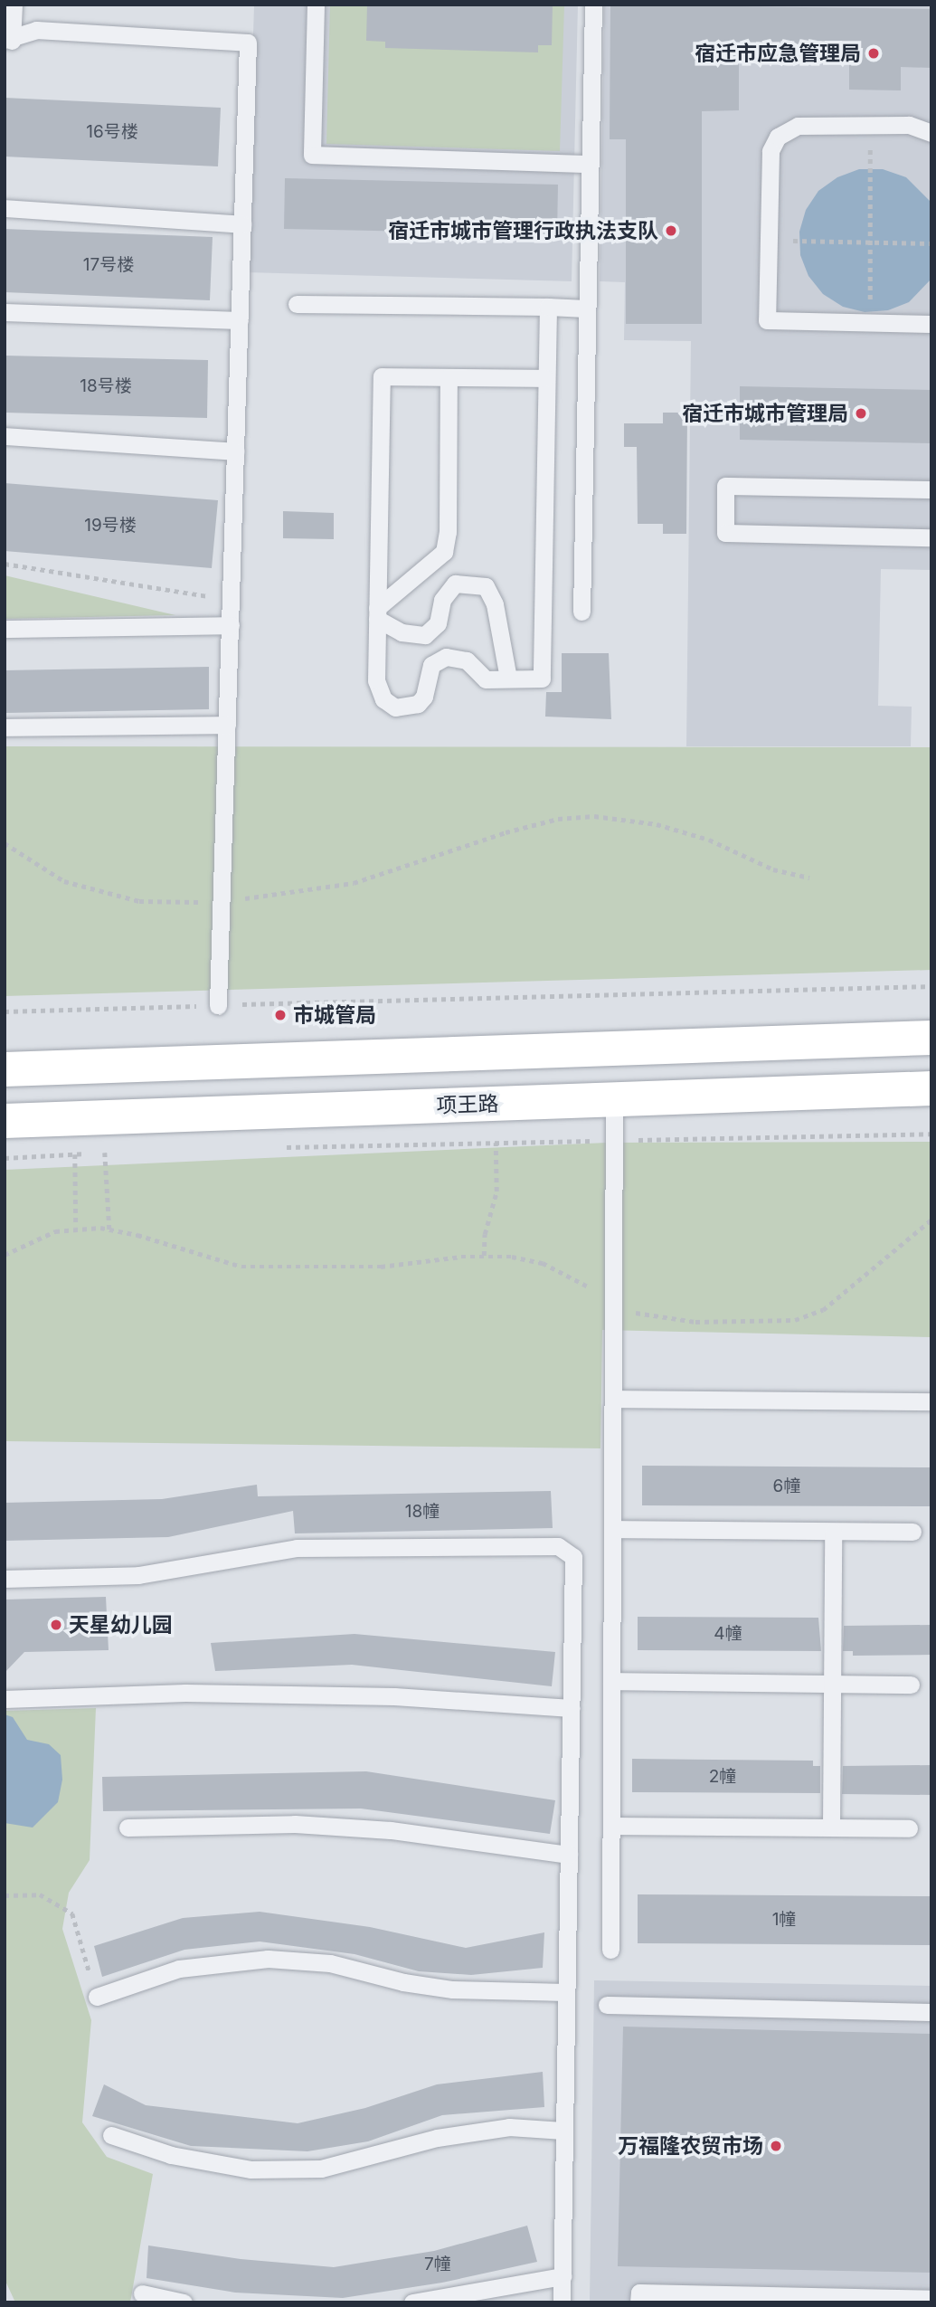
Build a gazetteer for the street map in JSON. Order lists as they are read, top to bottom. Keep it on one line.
{"streets":{"main road":["项王路"]},"places":["宿迁市应急管理局","宿迁市城市管理行政执法支队","宿迁市城市管理局","市城管局","天星幼儿园","万福隆农贸市场"],"house_numbers":["16号楼","17号楼","18号楼","19号楼","6幢","18幢","4幢","2幢","1幢","7幢"]}
